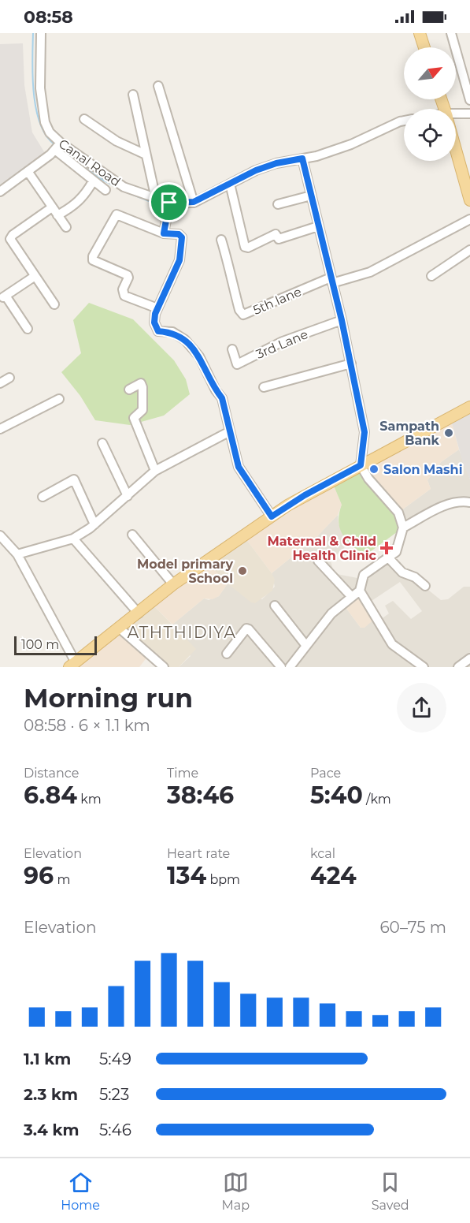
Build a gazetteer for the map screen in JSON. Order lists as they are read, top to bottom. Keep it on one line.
{"streets":{"street":["Canal Road","5th lane","3rd Lane"]},"districts":["ATHTHIDIYA"],"places":{"other":["Sampath Bank","Salon Mashi","Model primary School"],"health":["Maternal & Child Health Clinic"]},"scale_bar":"100 m","north":"top right","page":{"status":"08:58","scale":"100 m","heading":["Morning run","08:58 · 6 × 1.1 km"],"stats":[["Distance","6.84 km"],["Time","38:46"],["Pace","5:40 /km"],["Elevation","96 m"],["Heart rate","134 bpm"],["kcal","424"]],"chart":["Elevation","60–75 m"],"list":[{"name":"1.1 km","note":"5:49"},{"name":"2.3 km","note":"5:23"},{"name":"3.4 km","note":"5:46"}],"tabs":["Home","Map","Saved"]}}
